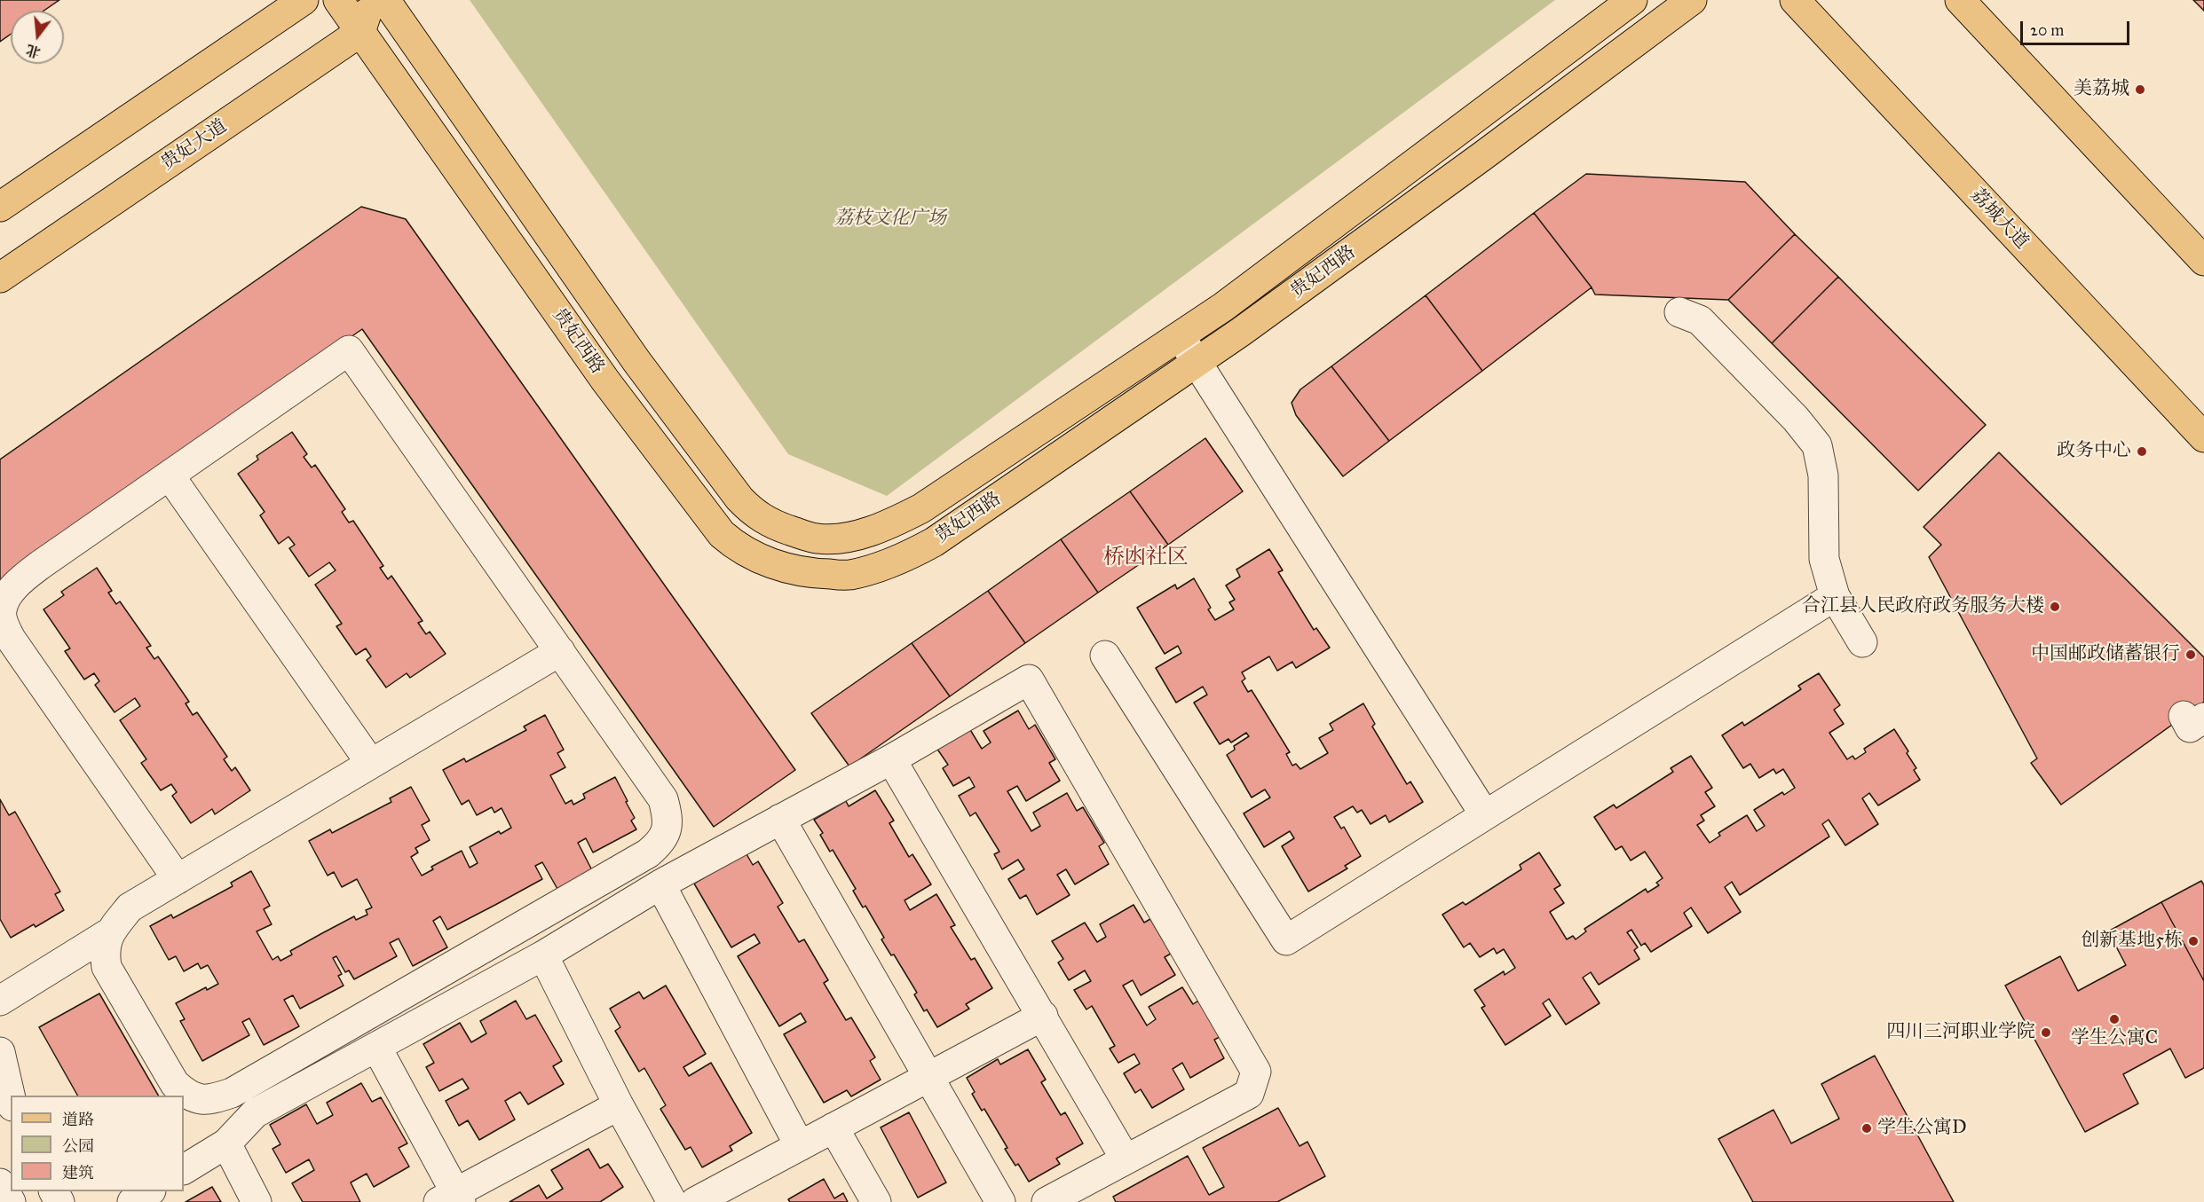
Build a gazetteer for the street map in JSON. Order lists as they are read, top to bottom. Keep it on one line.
{"streets":{"main road":["贵妃大道","荔城大道","贵妃西路"]},"crossings":[["贵妃大道","贵妃西路"]],"districts":["桥凼社区"],"parks":["荔枝文化广场"],"places":["美荔城","政务中心","合江县人民政府政务服务大楼","中国邮政储蓄银行","创新基地5栋","学生公寓C","四川三河职业学院","学生公寓D"],"legend":["道路","公园","建筑"],"scale_bar":"20 m","north":"bottom"}
